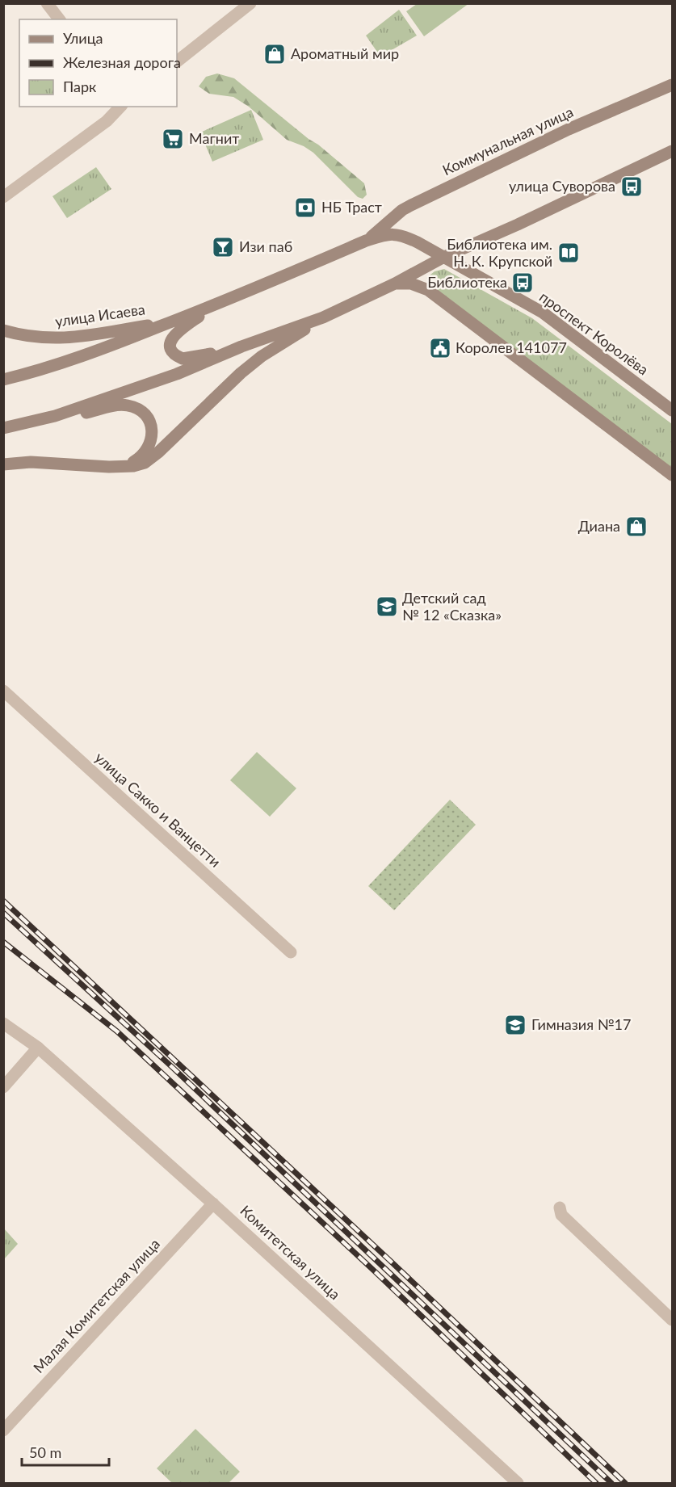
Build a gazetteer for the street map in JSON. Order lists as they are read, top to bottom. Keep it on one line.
{"streets":{"main road":["Коммунальная улица","улица Исаева","проспект Королёва"],"street":["улица Сакко и Ванцетти","Комитетская улица","Малая Комитетская улица"]},"crossings":[["Коммунальная улица","проспект Королёва"],["Комитетская улица","Малая Комитетская улица"]],"places":{"shop":["Ароматный мир","Диана"],"supermarket":["Магнит"],"bus stop":["улица Суворова","Библиотека"],"bank":["НБ Траст"],"bar":["Изи паб"],"library":["Библиотека им. Н. К. Крупской"],"public building":["Королев 141077"],"school or university":["Детский сад № 12 «Сказка»","Гимназия №17"]},"legend":["Улица","Железная дорога","Парк"],"scale_bar":"50 m"}
